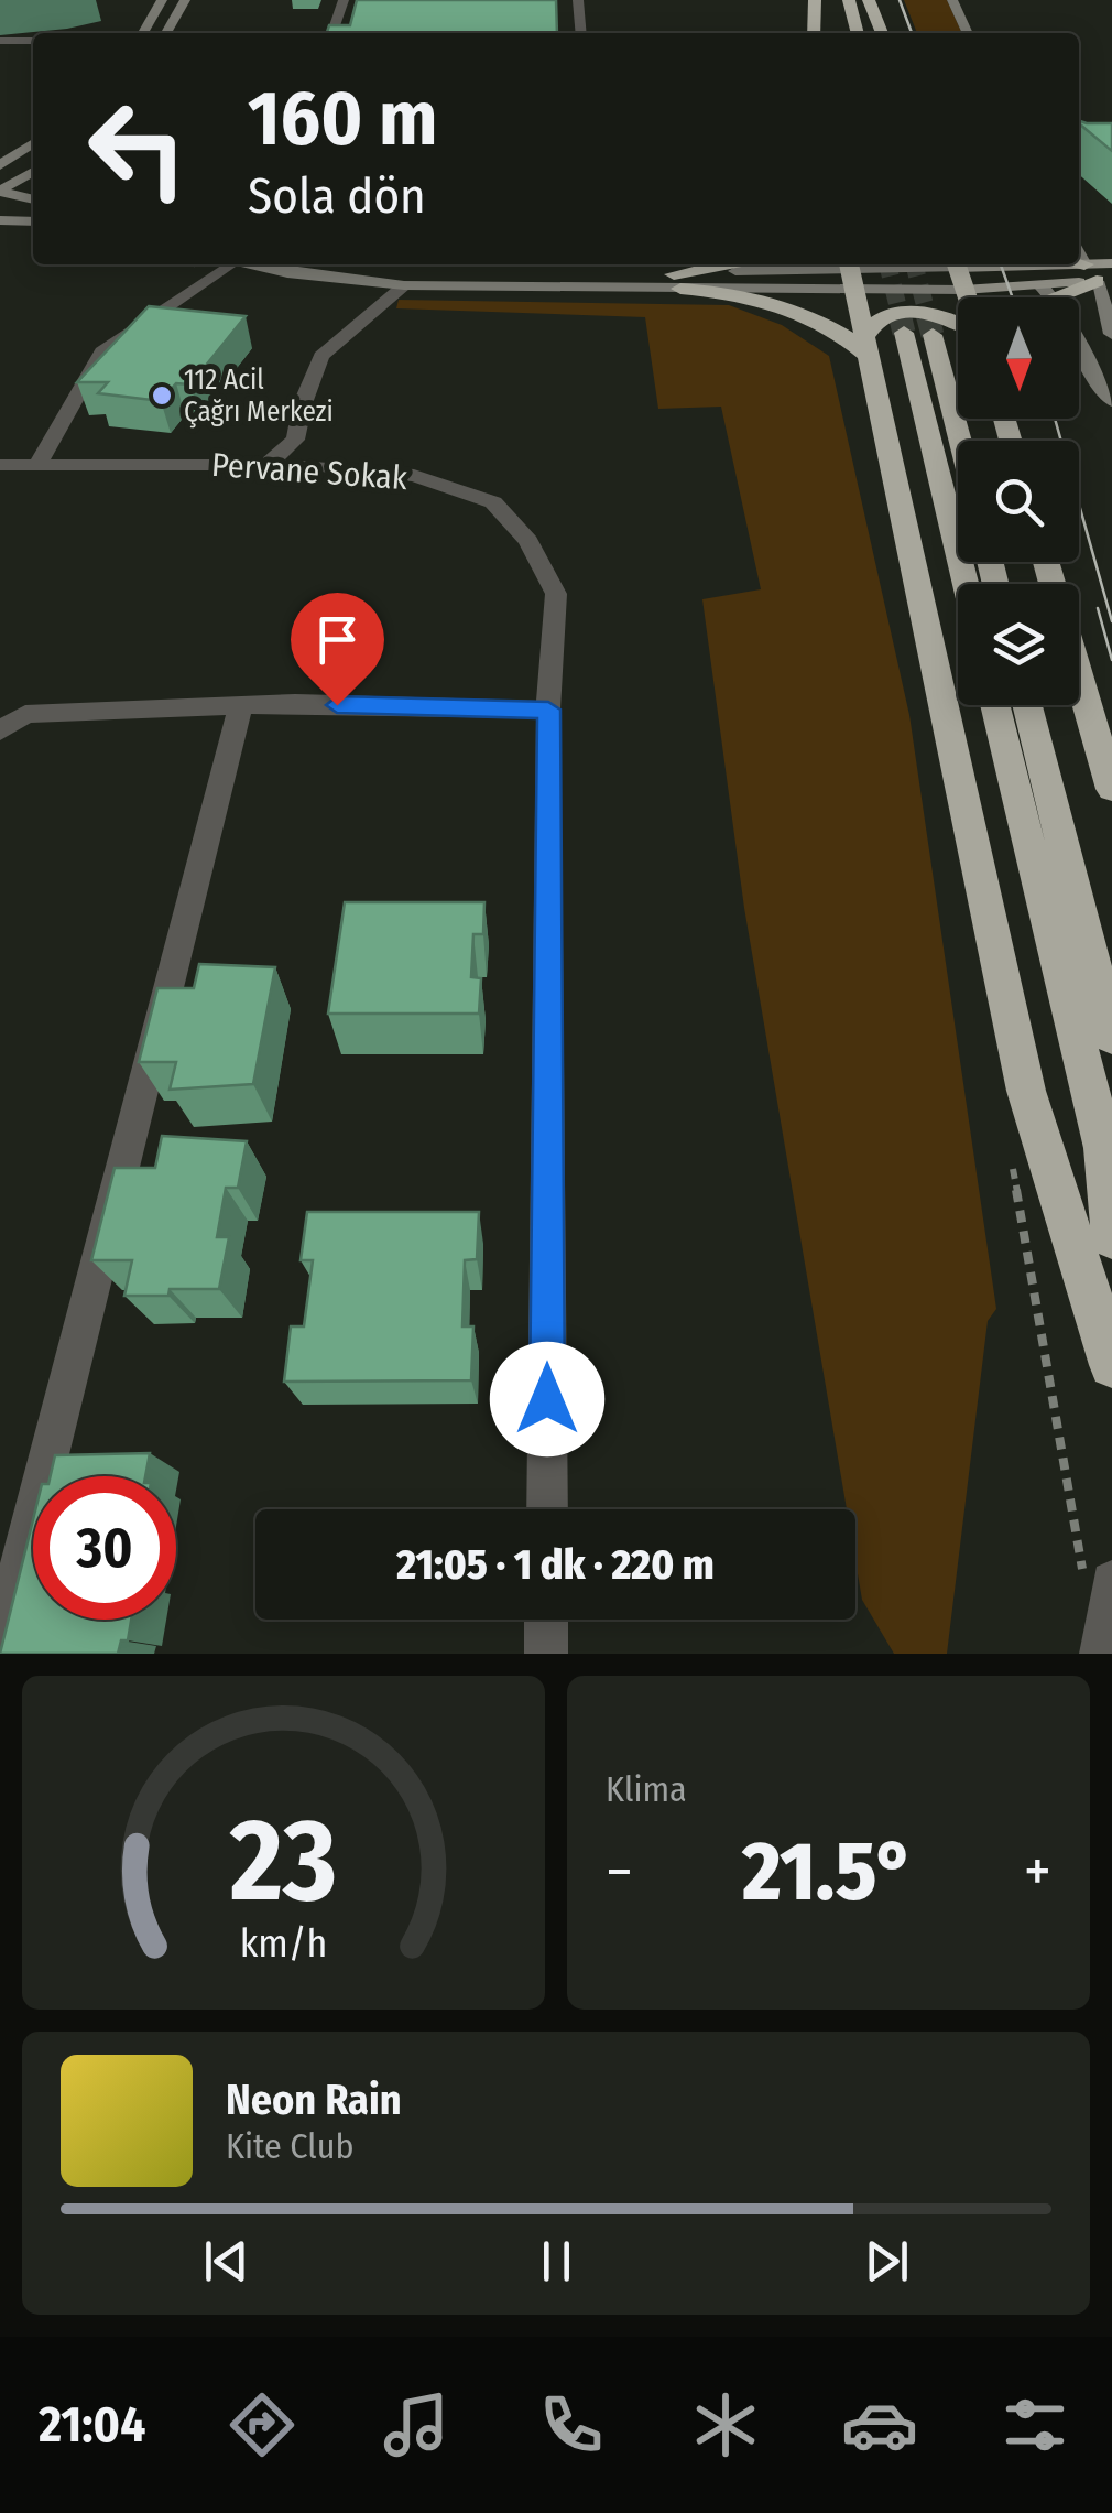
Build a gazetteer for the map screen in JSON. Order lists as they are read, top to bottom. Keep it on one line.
{"streets":{"street":["Pervane Sokak"]},"places":["112 Acil Çağrı Merkezi"],"north":"bottom","page":{"turn":["160 m","Sola dön"],"limit":"30","trip":"21:05 · 1 dk · 220 m","tile":"Klima","heat":["−","21.5°","+"],"song":["Neon Rain","Kite Club"],"tabs":"21:04","gauge":["23","km/h"]}}
